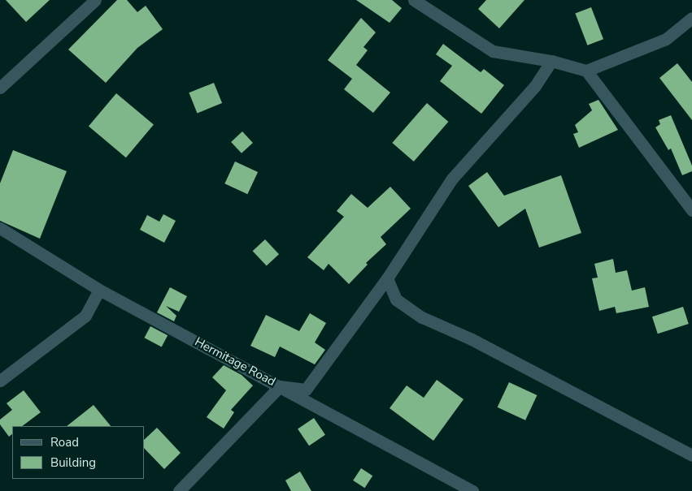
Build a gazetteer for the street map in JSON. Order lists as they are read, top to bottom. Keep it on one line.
{"streets":{"street":["Hermitage Road"]},"legend":["Road","Building"]}
